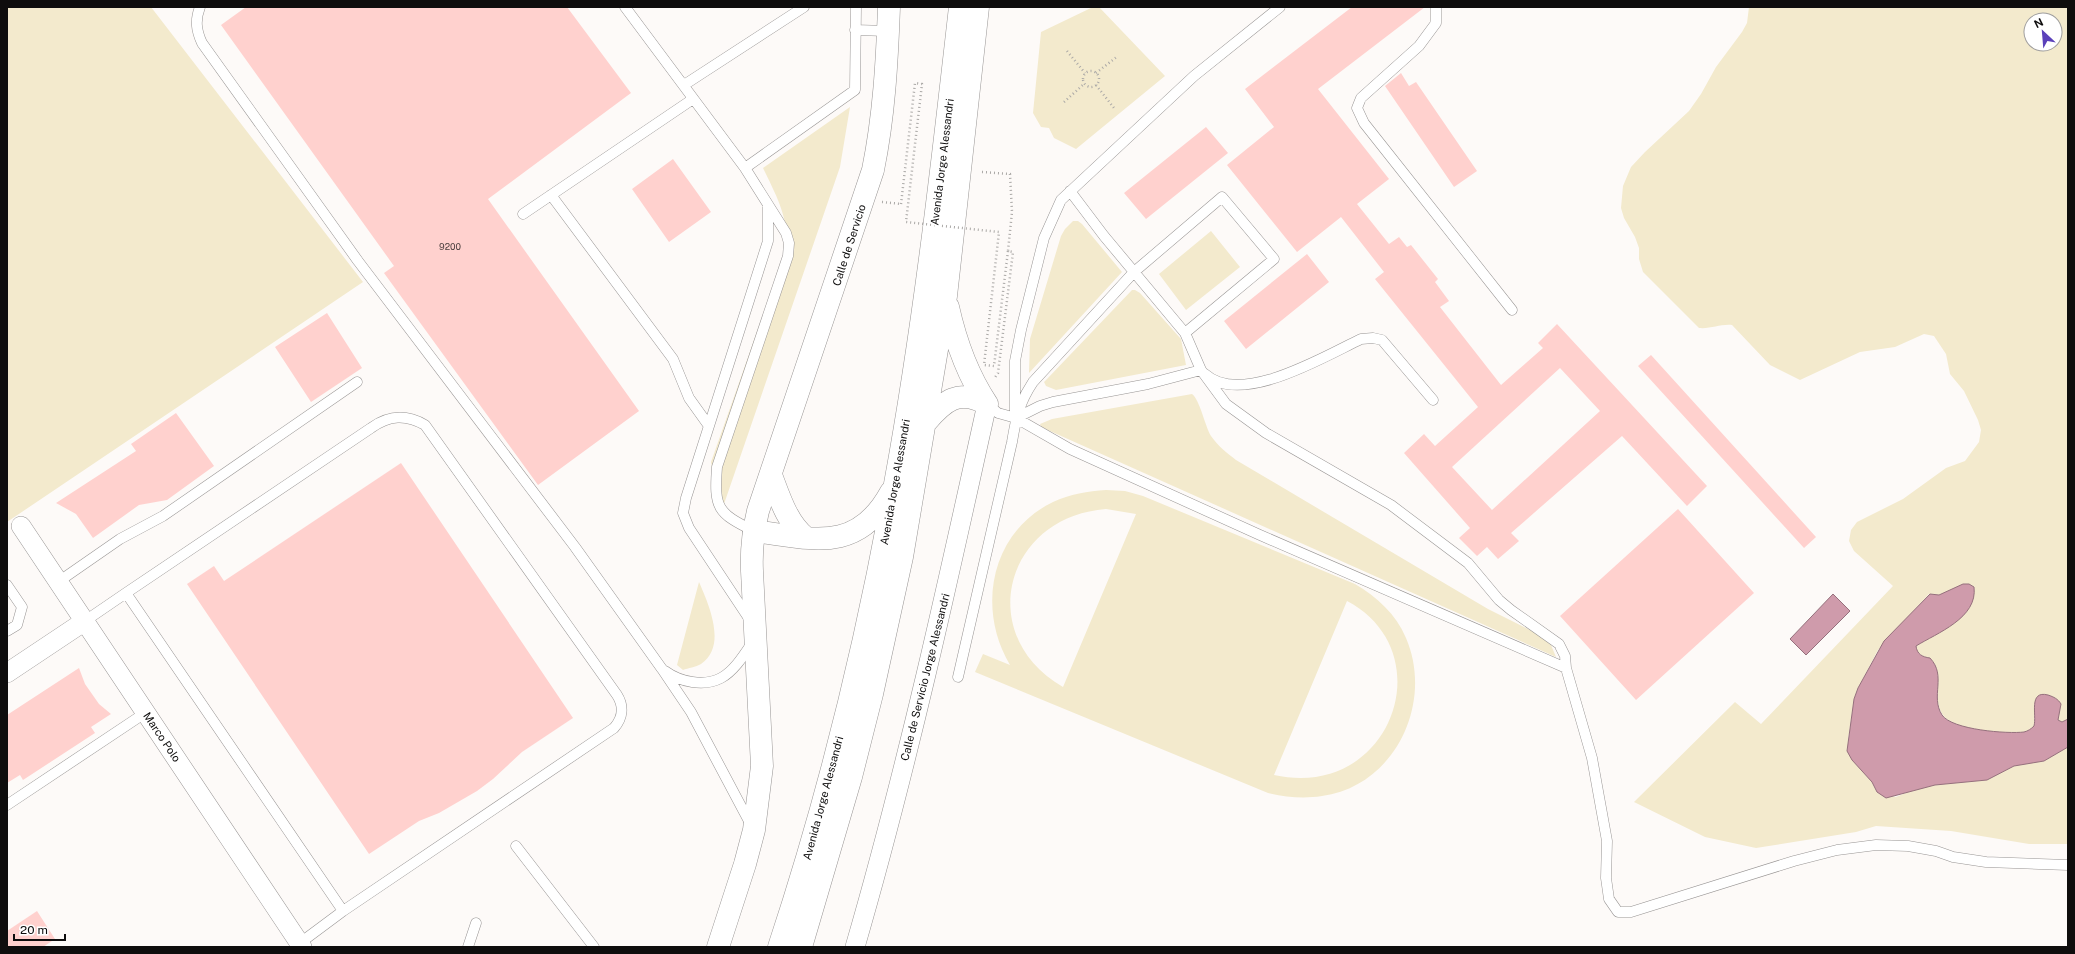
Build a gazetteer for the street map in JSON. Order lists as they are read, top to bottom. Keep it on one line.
{"streets":{"main road":["Avenida Jorge Alessandri","Calle de Servicio"],"street":["Calle de Servicio Jorge Alessandri","Marco Polo"]},"house_numbers":["9200"],"scale_bar":"20 m","north":"top left"}
